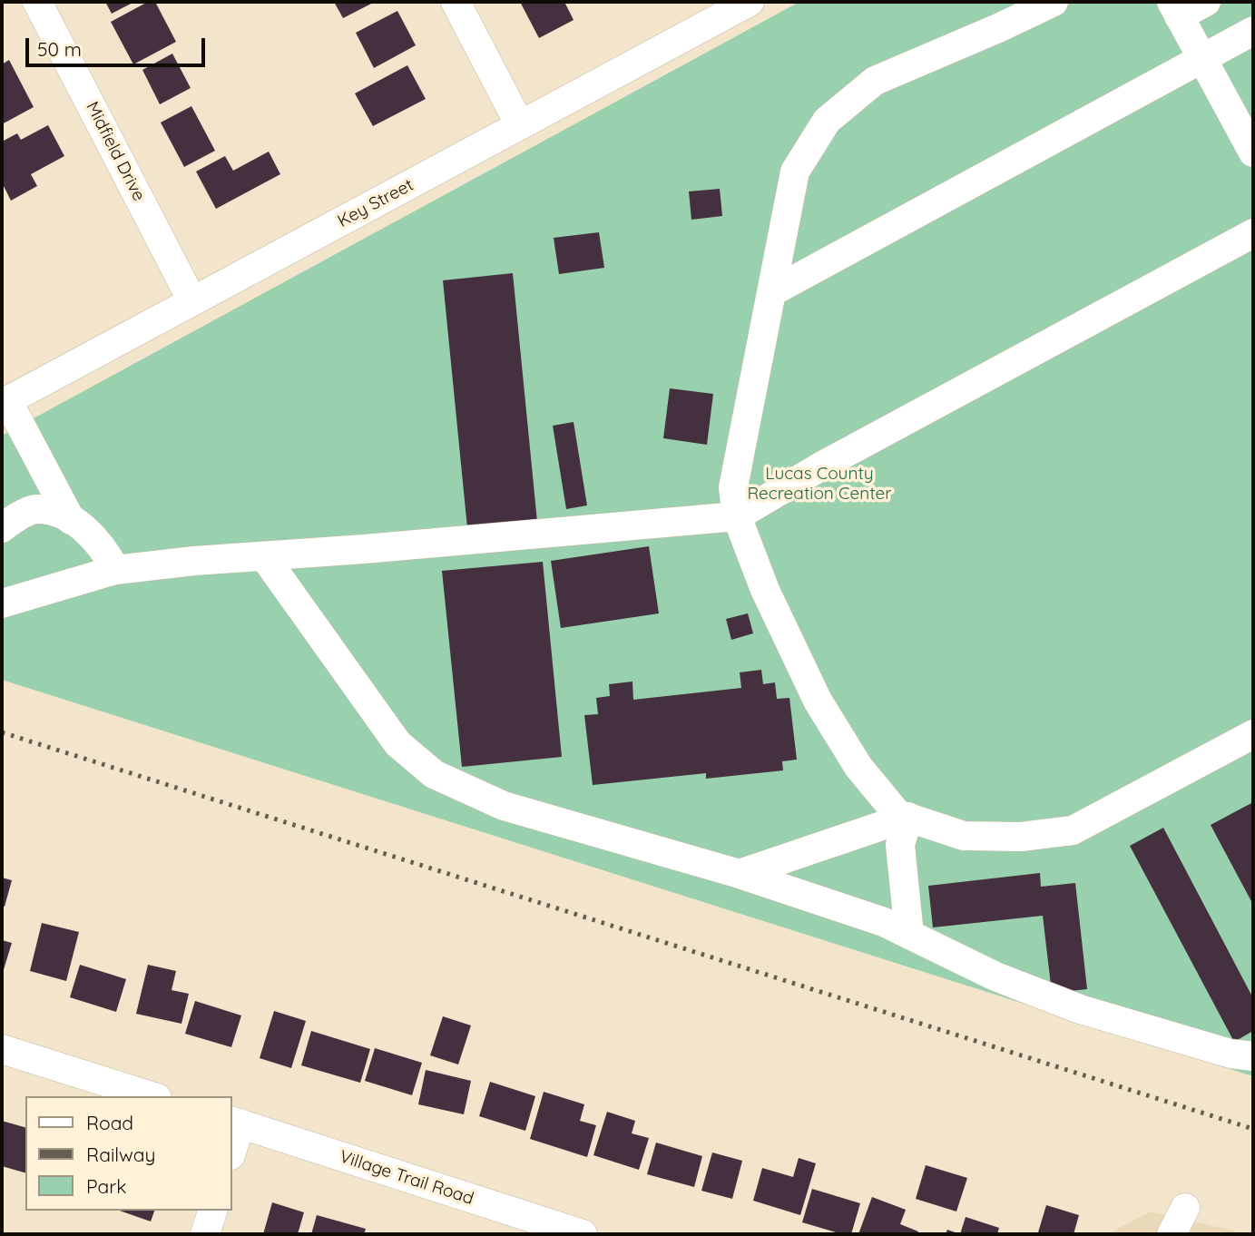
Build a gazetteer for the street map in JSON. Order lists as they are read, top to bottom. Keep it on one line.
{"streets":{"street":["Midfield Drive","Key Street","Village Trail Road"]},"crossings":[["Midfield Drive","Key Street"]],"parks":["Lucas County Recreation Center"],"legend":["Road","Railway","Park"],"scale_bar":"50 m"}
